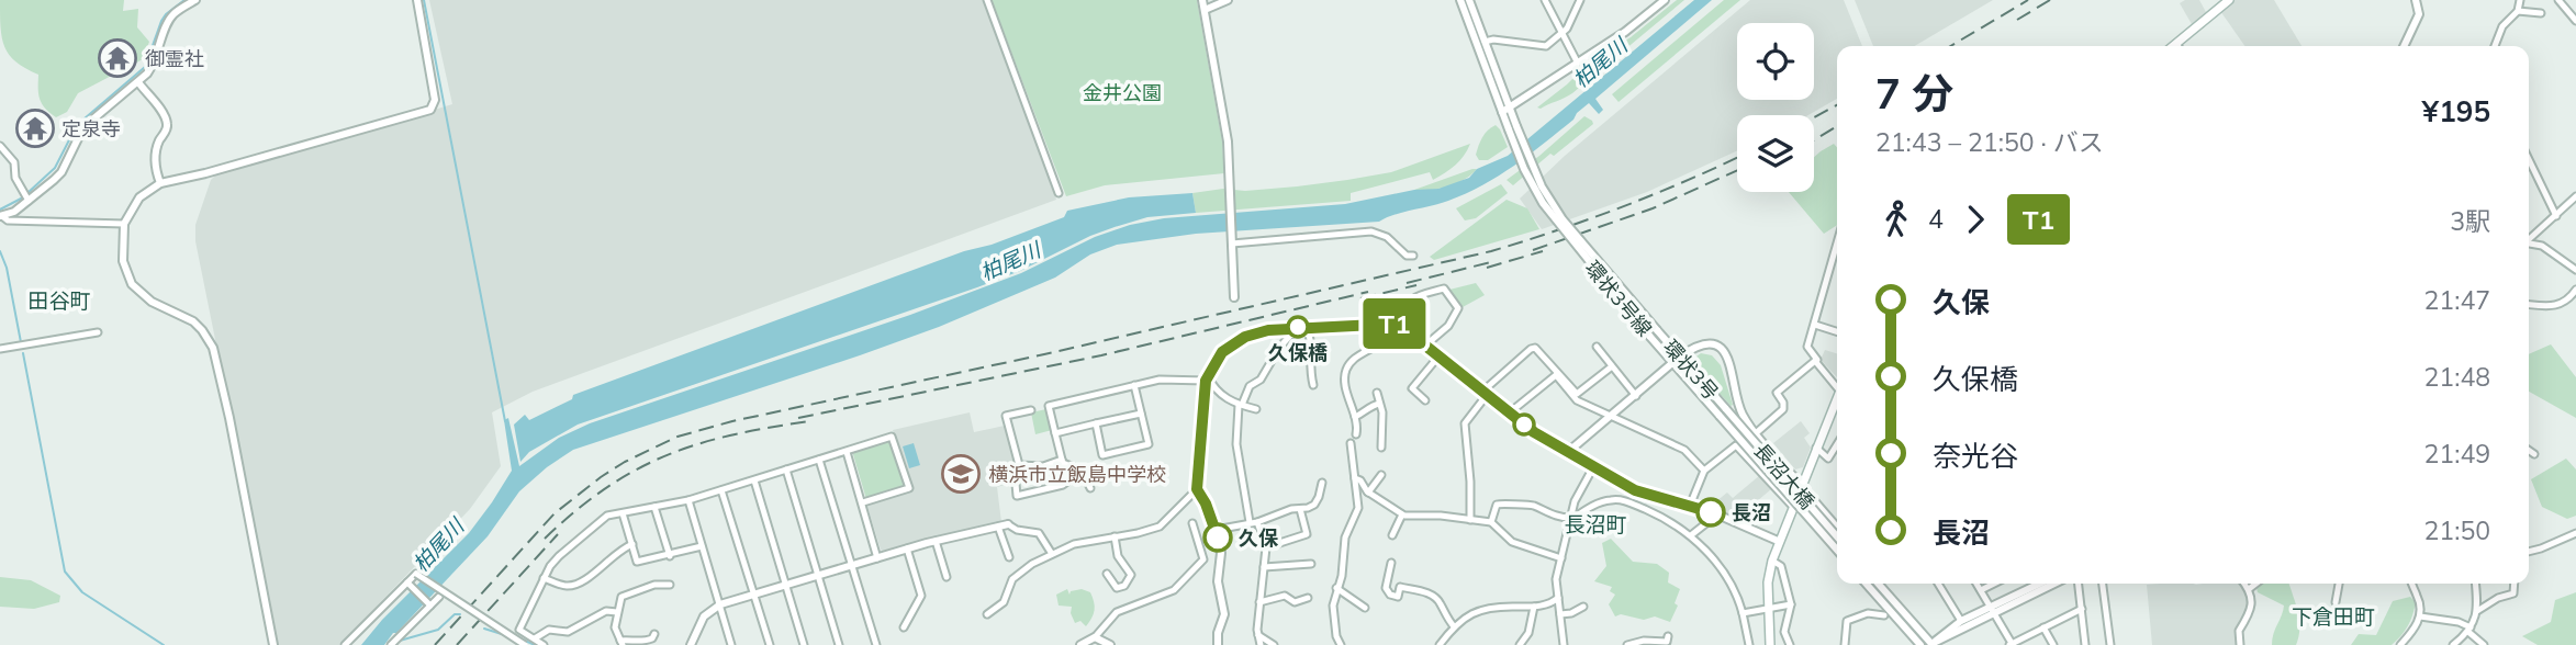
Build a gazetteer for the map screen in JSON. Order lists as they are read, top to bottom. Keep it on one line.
{"streets":{"street":["環状3号線","環状3号","長沼大橋"]},"crossings":[["環状3号線","環状3号"],["環状3号","長沼大橋"]],"districts":["田谷町","長沼町","下倉田町"],"water":["柏尾川"],"parks":["金井公園"],"places":{"temple":["御霊社","定泉寺"],"other":["久保橋","長沼","久保"],"school or university":["横浜市立飯島中学校"]},"lines":["bus line T1"],"page":{"on_map":"T1","heading":["7 分","21:43 – 21:50 · バス","¥195"],"legs":["4","T1","3駅"],"list":[{"name":"久保","value":"21:47"},{"name":"久保橋","value":"21:48"},{"name":"奈光谷","value":"21:49"},{"name":"長沼","value":"21:50"}]}}
